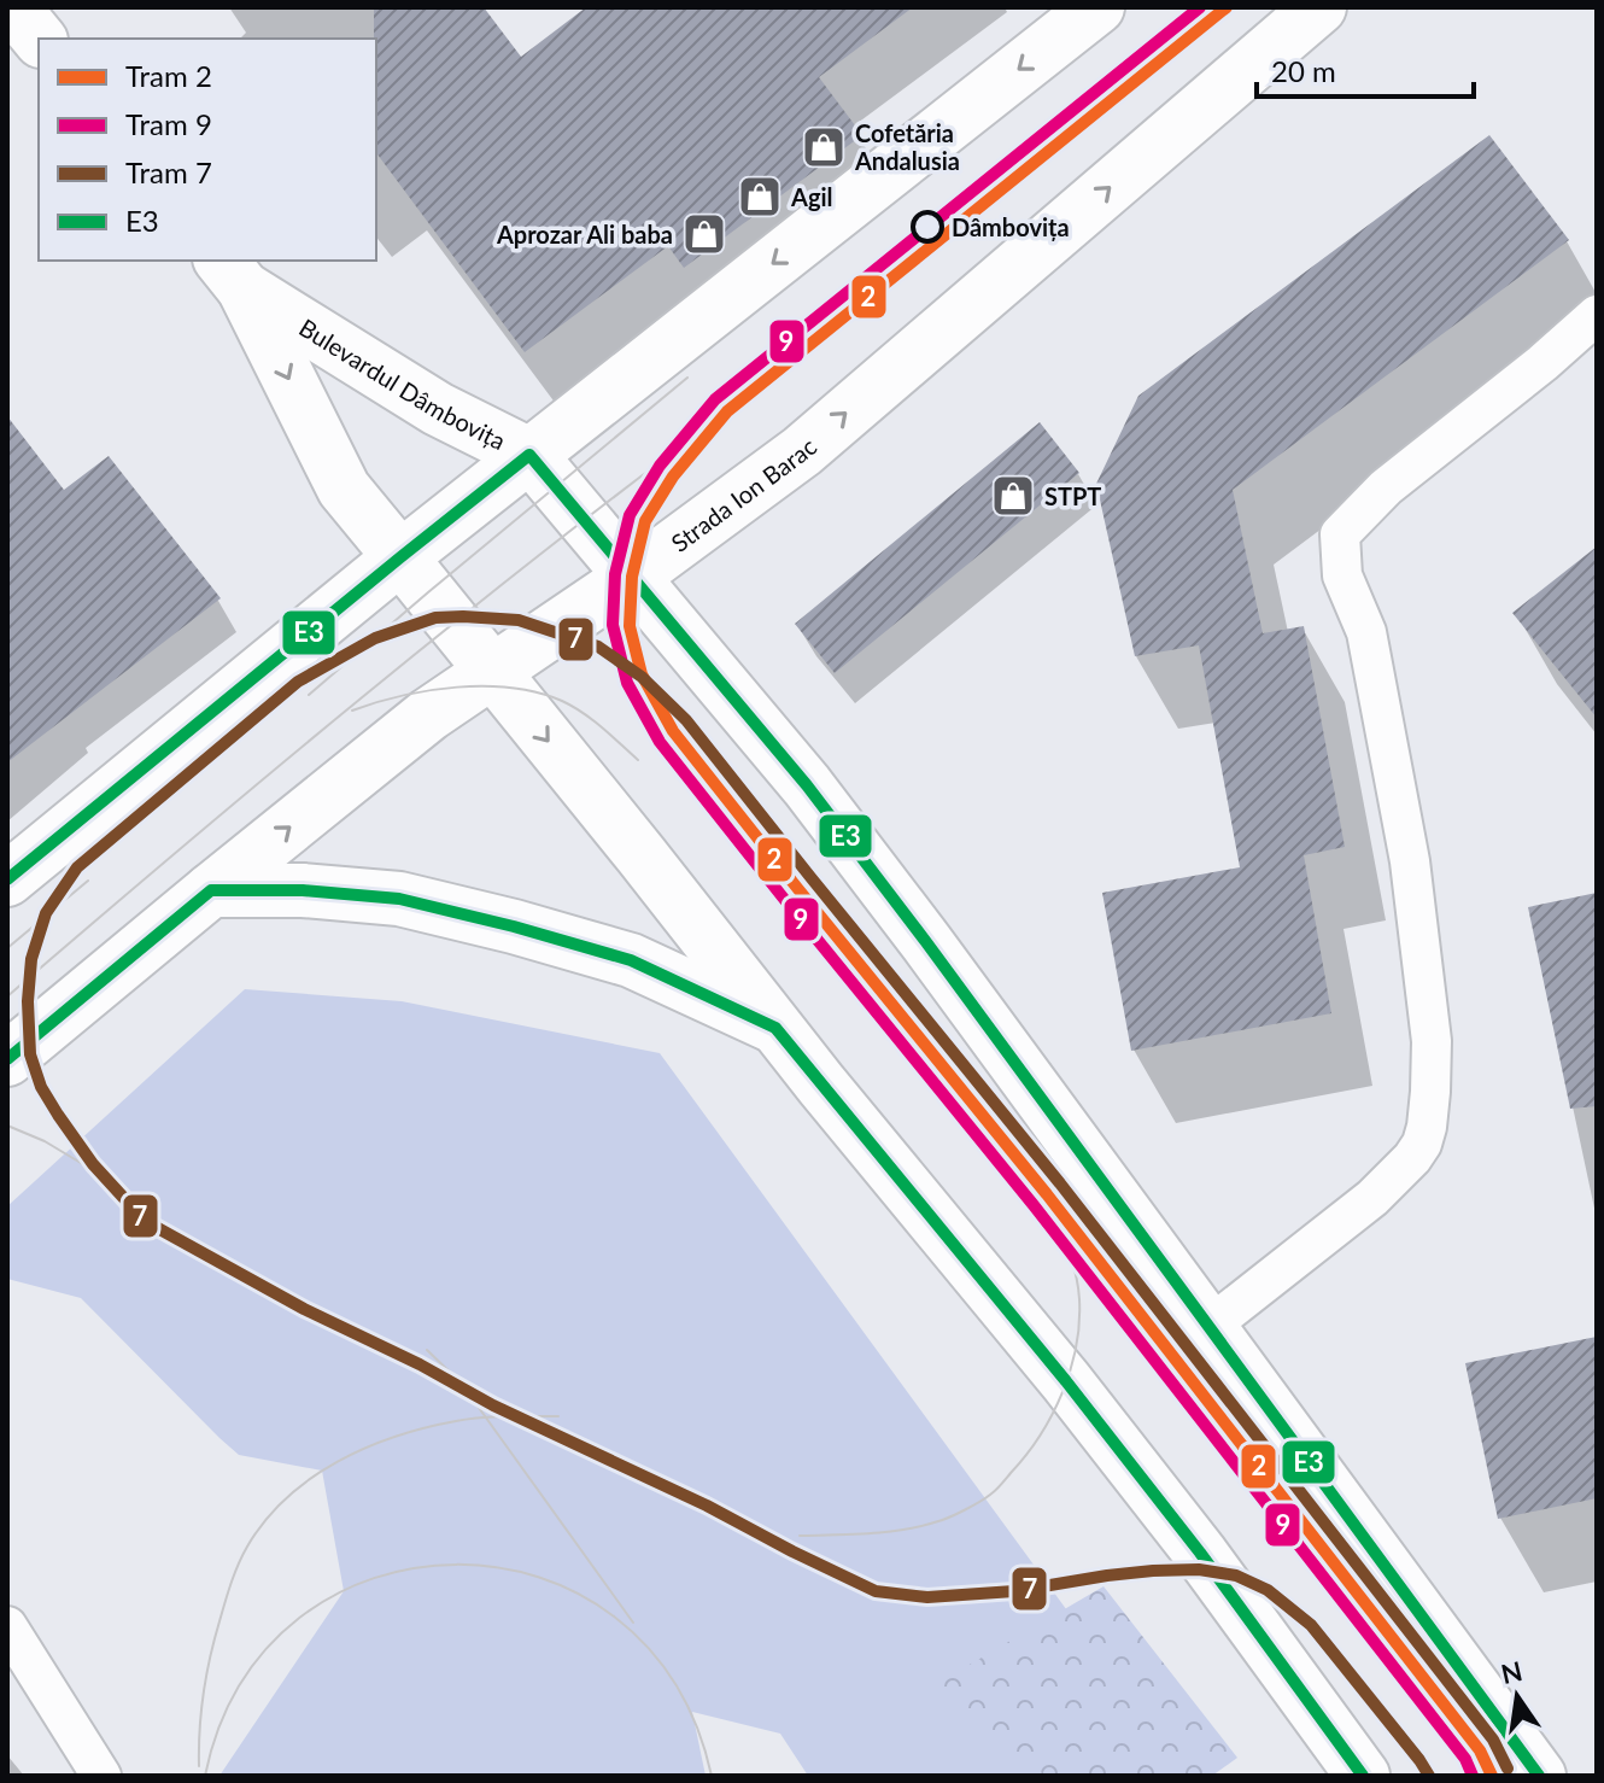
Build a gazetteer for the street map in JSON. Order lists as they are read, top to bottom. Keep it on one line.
{"streets":{"street":["Bulevardul Dâmbovița","Strada Ion Barac"]},"crossings":[["Bulevardul Dâmbovița","Strada Ion Barac"]],"places":{"shop":["Cofetăria Andalusia","Agil","Aprozar Ali baba","STPT"],"other":["Dâmbovița"]},"lines":["tram line 2","tram line 9","transit line E3","tram line 7"],"legend":["Tram 2","Tram 9","Tram 7","E3"],"scale_bar":"20 m","north":"top"}
